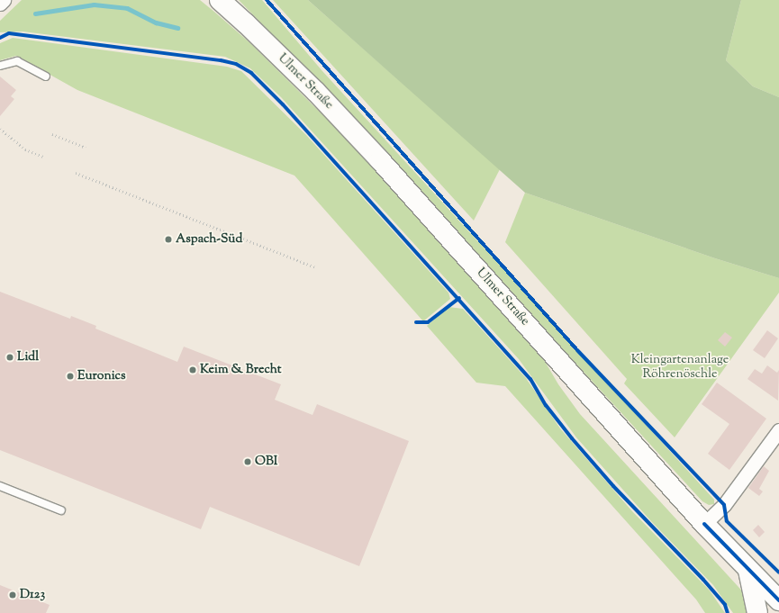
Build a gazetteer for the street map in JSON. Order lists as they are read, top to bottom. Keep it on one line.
{"streets":{"main road":["Ulmer Straße"]},"parks":["Kleingartenanlage Röhrenöschle"],"places":["Aspach-Süd","Lidl","Keim & Brecht","Euronics","OBI","D123"]}
